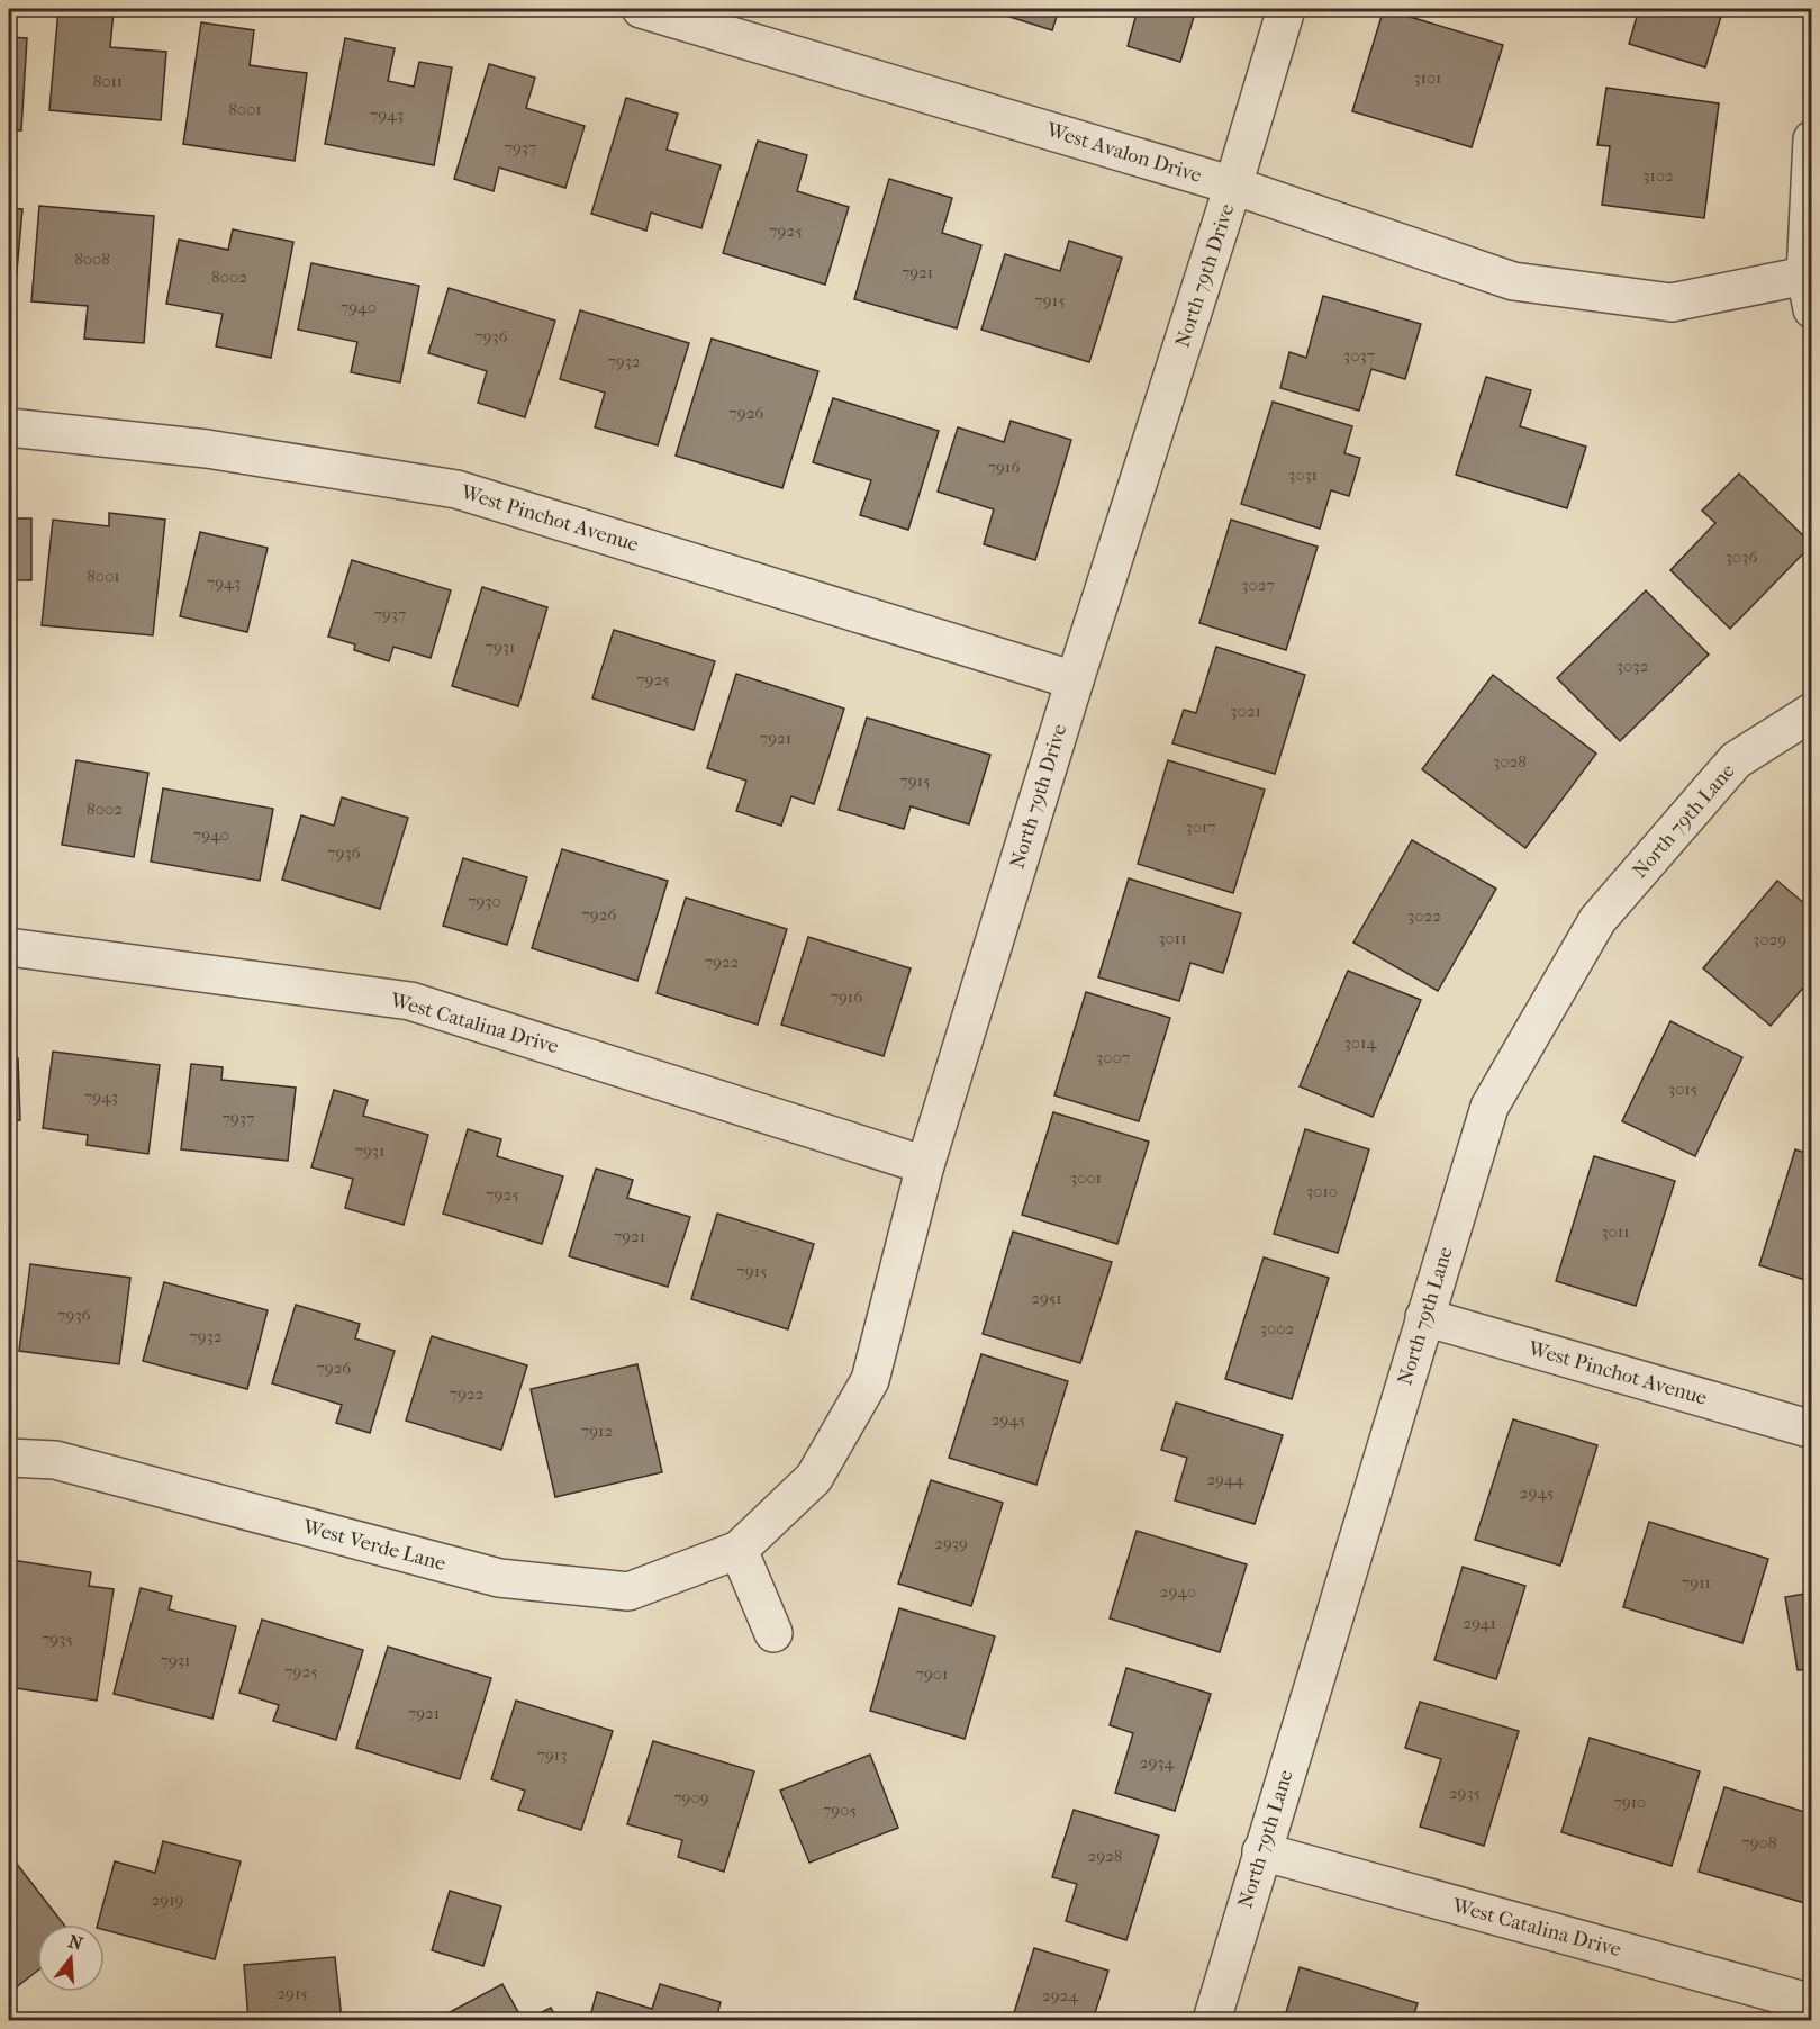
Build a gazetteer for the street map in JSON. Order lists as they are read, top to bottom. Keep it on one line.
{"streets":{"street":["West Avalon Drive","North 79th Drive","West Pinchot Avenue","North 79th Lane","West Catalina Drive","West Verde Lane"]},"crossings":[["West Avalon Drive","North 79th Drive"],["North 79th Drive","West Pinchot Avenue"],["North 79th Drive","West Catalina Drive"],["North 79th Drive","West Verde Lane"],["West Pinchot Avenue","North 79th Lane"],["North 79th Lane","West Catalina Drive"]],"house_numbers":["3101","8011","8001","7943","7937","3102","7925","8008","7921","8002","7915","7940","7936","3037","7932","7926","7916","3031","3036","8001","7943","3027","7937","7931","3032","7925","3021","7921","3028","7915","8002","3017","7940","7936","7930","7926","3022","3011","3029","7922","7916","3014","3007","3015","7943","7937","7931","3001","3010","7925","3011","7921","7915","2951","7936","3002","7932","7926","7922","2945","7912","2944","2945","2939","7911","2940","2941","7935","7931","7925","7901","7921","7913","2934","2935","7909","7910","7905","7908","2928","2919","2915","2924"],"north":"top"}
